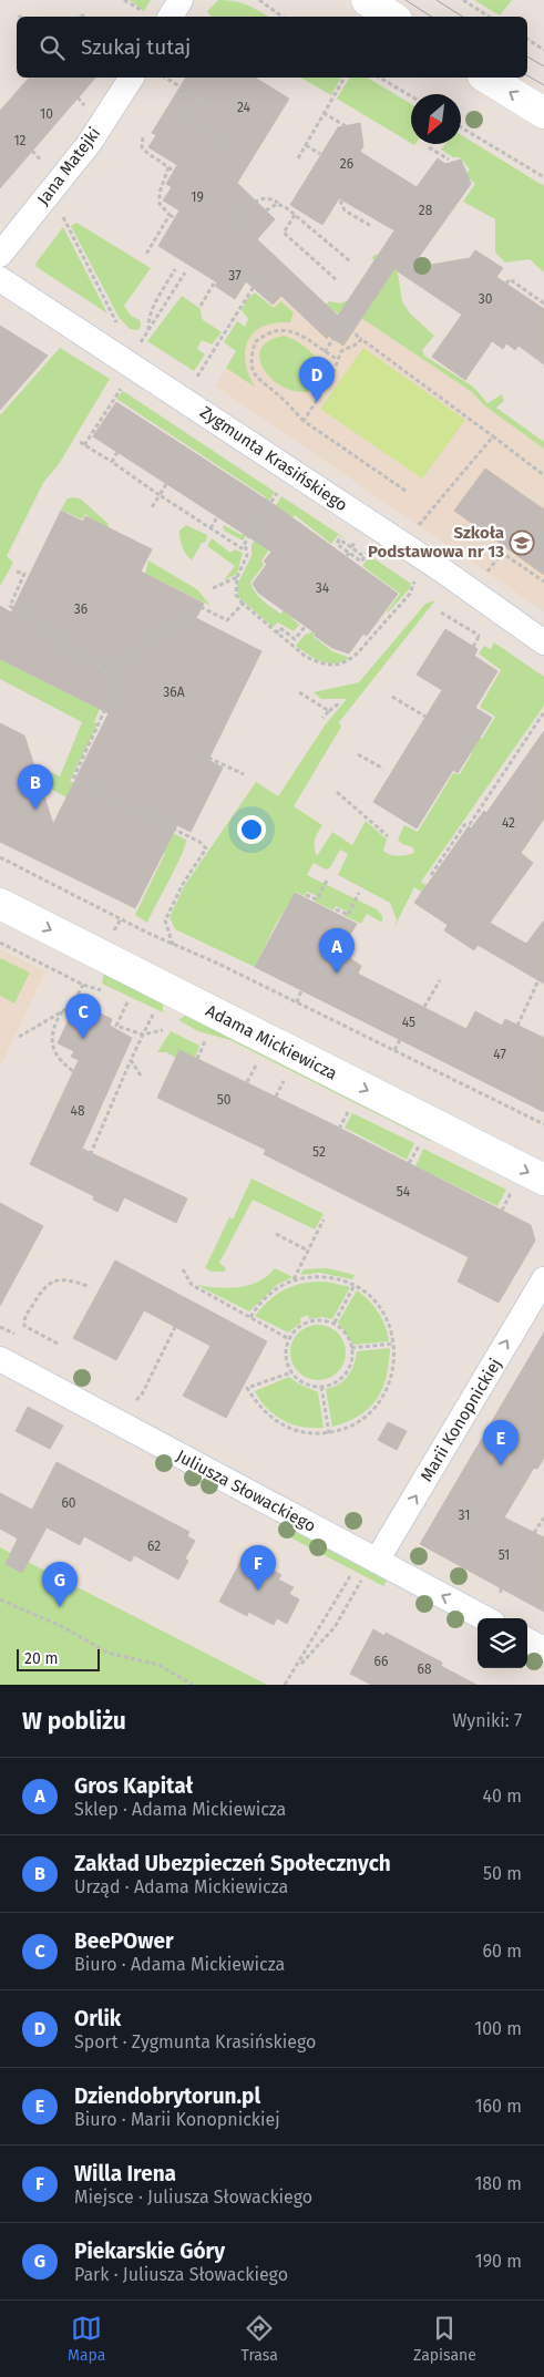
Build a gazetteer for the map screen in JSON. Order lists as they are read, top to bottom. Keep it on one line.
{"streets":{"street":["Jana Matejki","Zygmunta Krasińskiego","Adama Mickiewicza","Marii Konopnickiej","Juliusza Słowackiego"]},"crossings":[["Marii Konopnickiej","Juliusza Słowackiego"]],"one_way":["Adama Mickiewicza","Marii Konopnickiej"],"places":{"school or university":["Szkoła Podstawowa nr 13"]},"house_numbers":["24","10","12","26","19","28","37","30","34","36","36A","42","45","47","50","48","52","54","60","31","62","51","66","68"],"scale_bar":"20 m","north":"bottom left","page":{"search":"Szukaj tutaj","pins":["D","B","A","C","E","F","G"],"scale":"20 m","heading":["W pobliżu","Wyniki: 7"],"list":[{"mark":"A","name":"Gros Kapitał","note":"Sklep · Adama Mickiewicza","value":"40 m"},{"mark":"B","name":"Zakład Ubezpieczeń Społecznych","note":"Urząd · Adama Mickiewicza","value":"50 m"},{"mark":"C","name":"BeePOwer","note":"Biuro · Adama Mickiewicza","value":"60 m"},{"mark":"D","name":"Orlik","note":"Sport · Zygmunta Krasińskiego","value":"100 m"},{"mark":"E","name":"Dziendobrytorun.pl","note":"Biuro · Marii Konopnickiej","value":"160 m"},{"mark":"F","name":"Willa Irena","note":"Miejsce · Juliusza Słowackiego","value":"180 m"},{"mark":"G","name":"Piekarskie Góry","note":"Park · Juliusza Słowackiego","value":"190 m"}],"nav":["Mapa","Trasa","Zapisane"]}}
